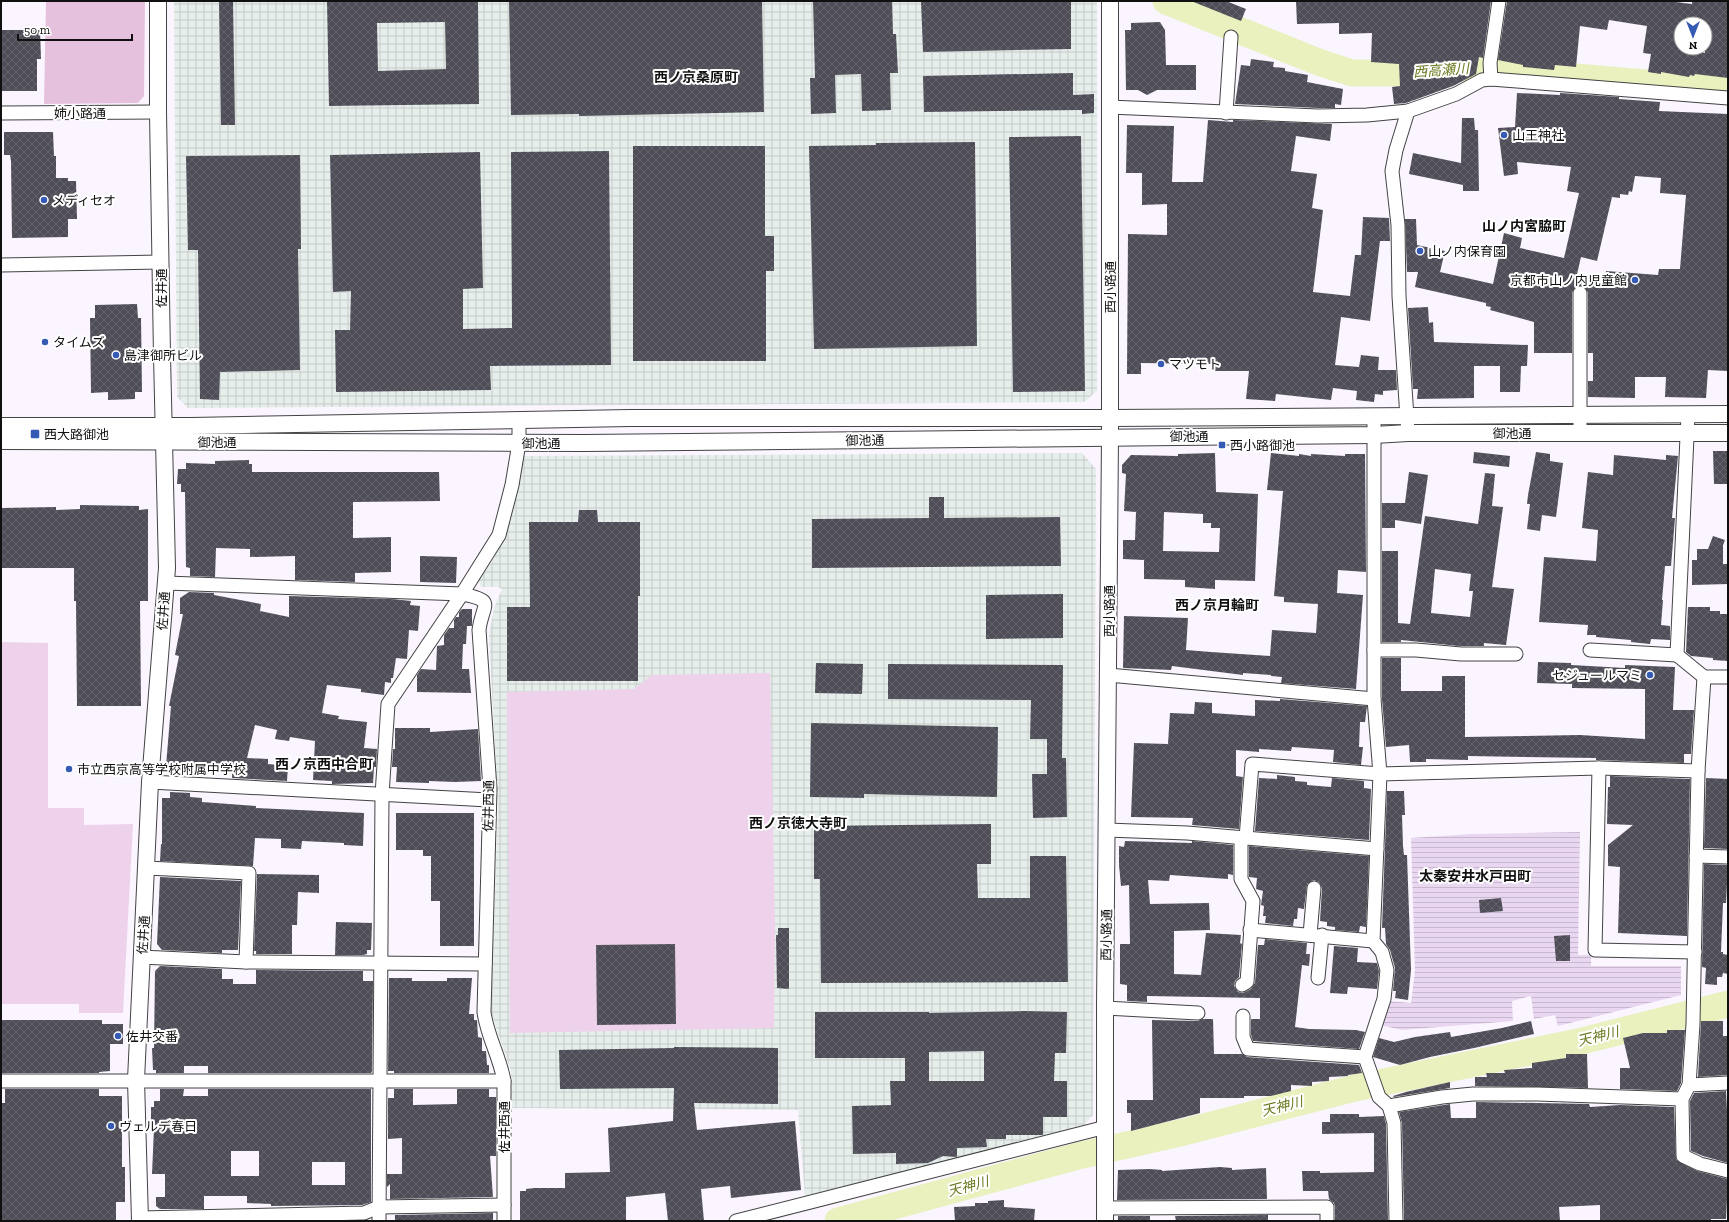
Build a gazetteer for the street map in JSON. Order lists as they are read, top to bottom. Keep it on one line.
{"streets":{"street":["姉小路通","西小路通","佐井通","御池通","佐井西通"]},"crossings":[["姉小路通","佐井通"],["西小路通","御池通"],["佐井通","御池通"]],"districts":["西ノ京桑原町","山ノ内宮脇町","西ノ京月輪町","西ノ京西中合町","西ノ京徳大寺町","太秦安井水戸田町"],"water":["西高瀬川","天神川"],"places":{"other":["山王神社","メディセオ","山ノ内保育園","京都市山ノ内児童館","タイムズ","島津御所ビル","マツモト","セジュールマミ","市立西京高等学校附属中学校","佐井交番","ヴェルデ春日"],"transit":["西大路御池","西小路御池"]},"scale_bar":"50 m","north":"bottom"}
